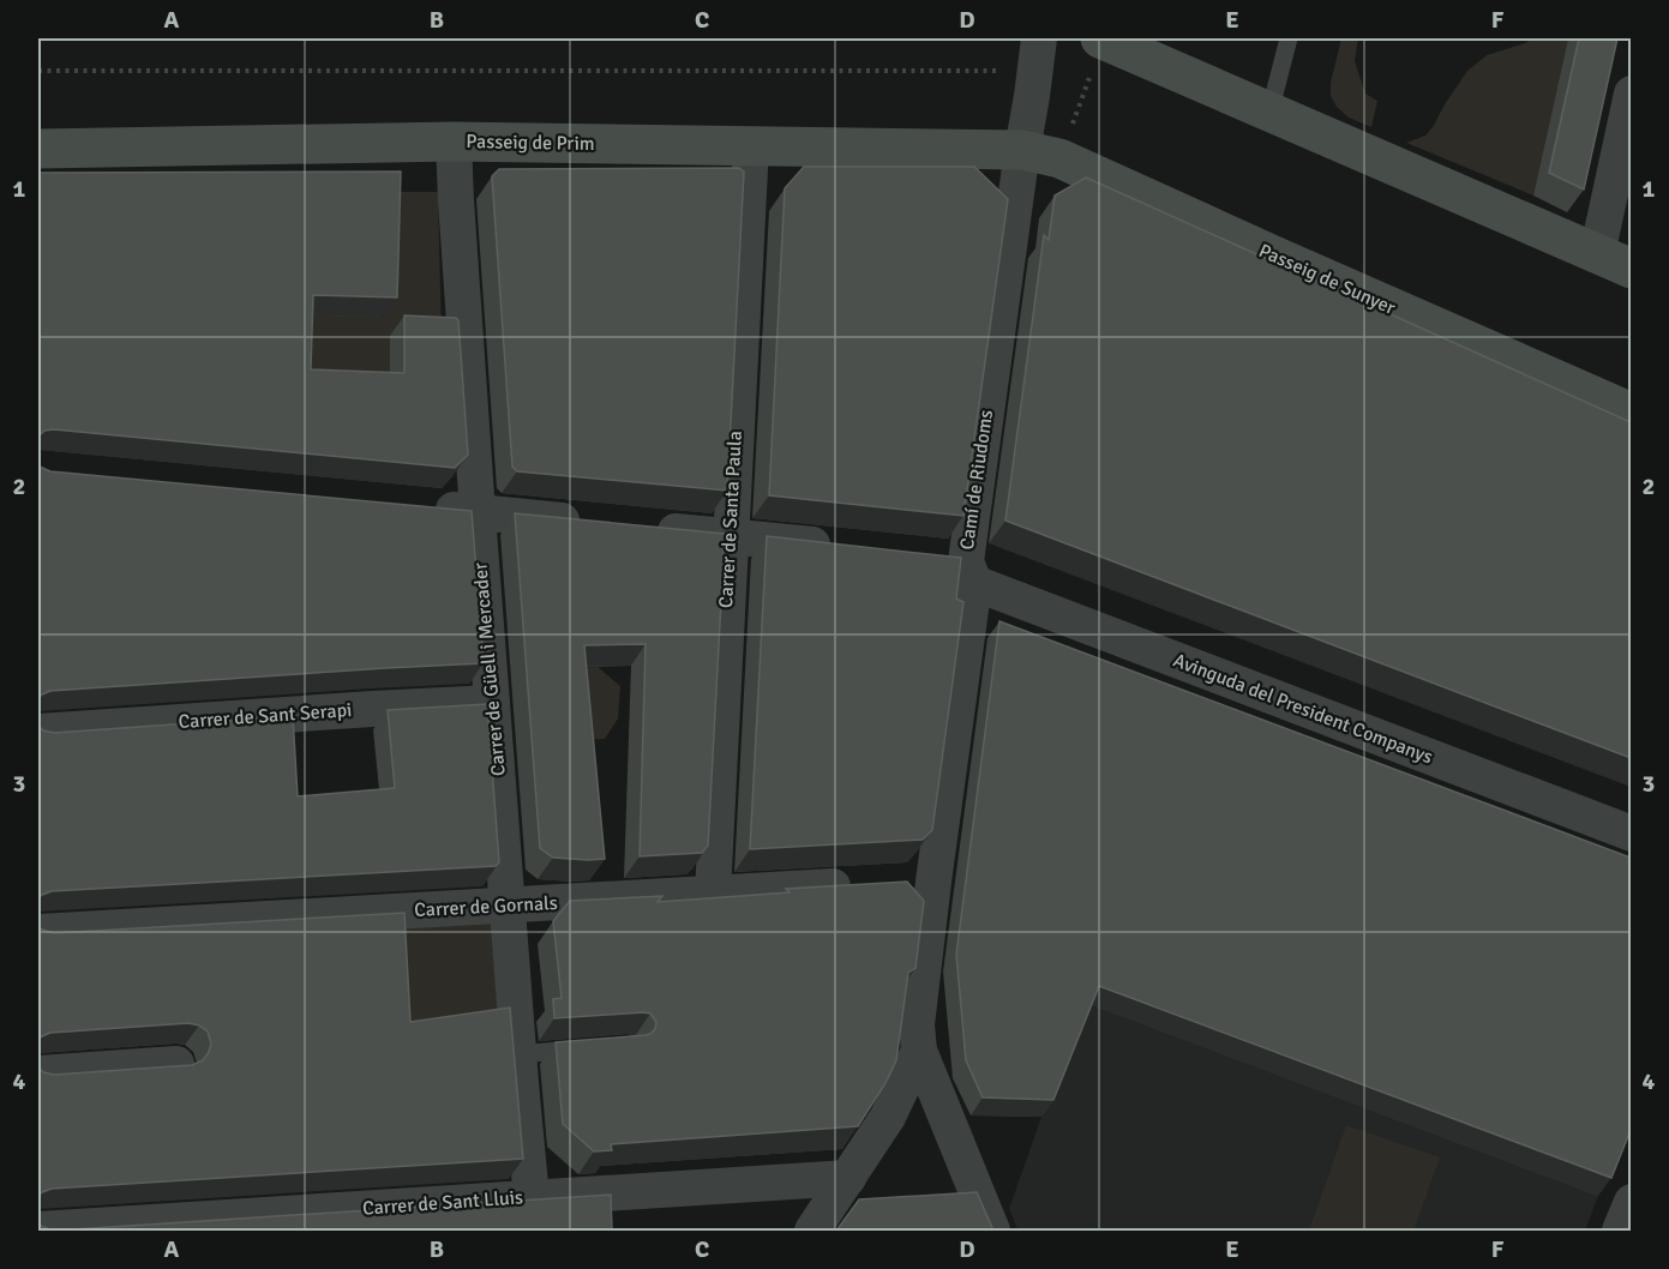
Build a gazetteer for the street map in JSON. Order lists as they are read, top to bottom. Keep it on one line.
{"streets":{"street":["Passeig de Prim","Passeig de Sunyer","Camí de Riudoms","Carrer de Santa Paula","Carrer de Güell i Mercader","Avinguda del President Companys","Carrer de Sant Serapi","Carrer de Gornals","Carrer de Sant Lluis"]},"crossings":[["Passeig de Prim","Passeig de Sunyer"],["Passeig de Prim","Camí de Riudoms"],["Passeig de Prim","Carrer de Santa Paula"],["Passeig de Prim","Carrer de Güell i Mercader"],["Passeig de Sunyer","Camí de Riudoms"],["Camí de Riudoms","Avinguda del President Companys"],["Carrer de Santa Paula","Carrer de Gornals"],["Carrer de Güell i Mercader","Carrer de Sant Serapi"],["Carrer de Güell i Mercader","Carrer de Gornals"],["Carrer de Güell i Mercader","Carrer de Sant Lluis"]],"grid":{"columns":["A","B","C","D","E","F"],"rows":["1","2","3","4"]}}
